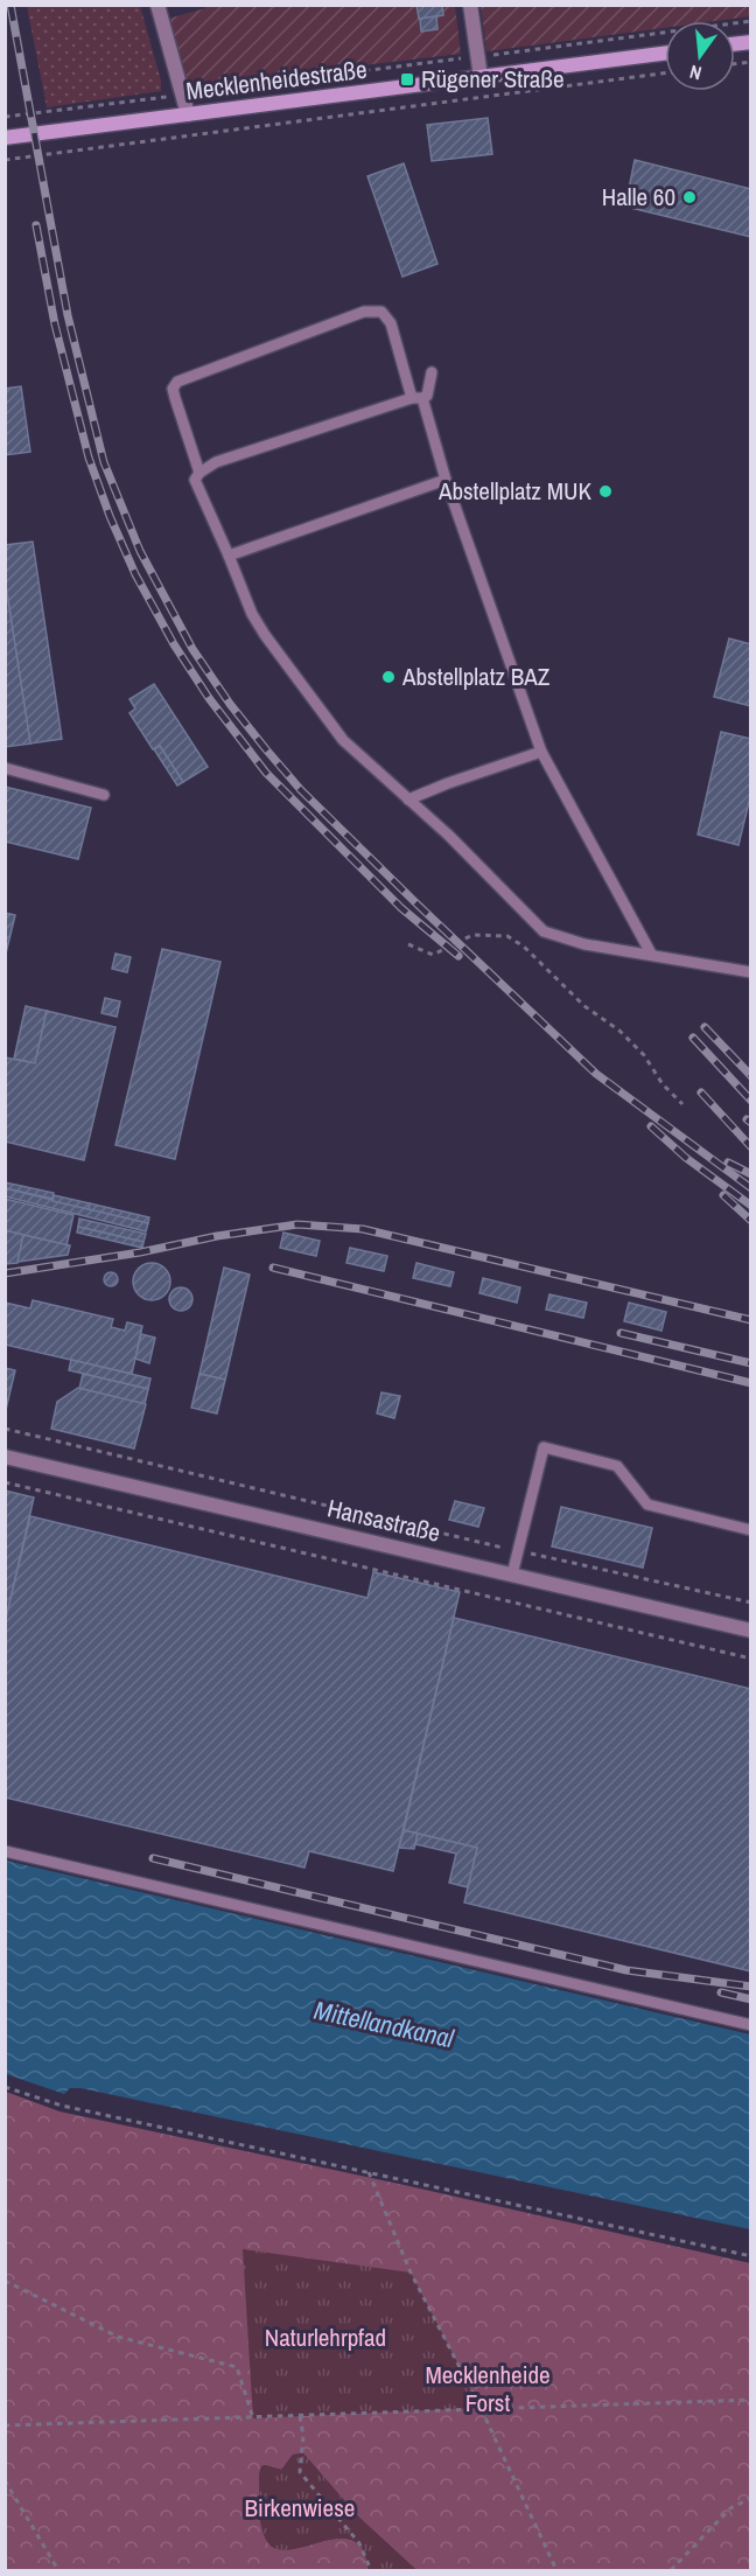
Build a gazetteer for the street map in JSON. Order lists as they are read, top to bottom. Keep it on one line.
{"streets":{"main road":["Mecklenheidestraße"],"street":["Hansastraße"]},"water":["Mittellandkanal"],"parks":["Naturlehrpfad","Mecklenheide Forst","Birkenwiese"],"places":{"transit":["Rügener Straße"],"other":["Halle 60","Abstellplatz MUK","Abstellplatz BAZ"]},"north":"bottom"}
